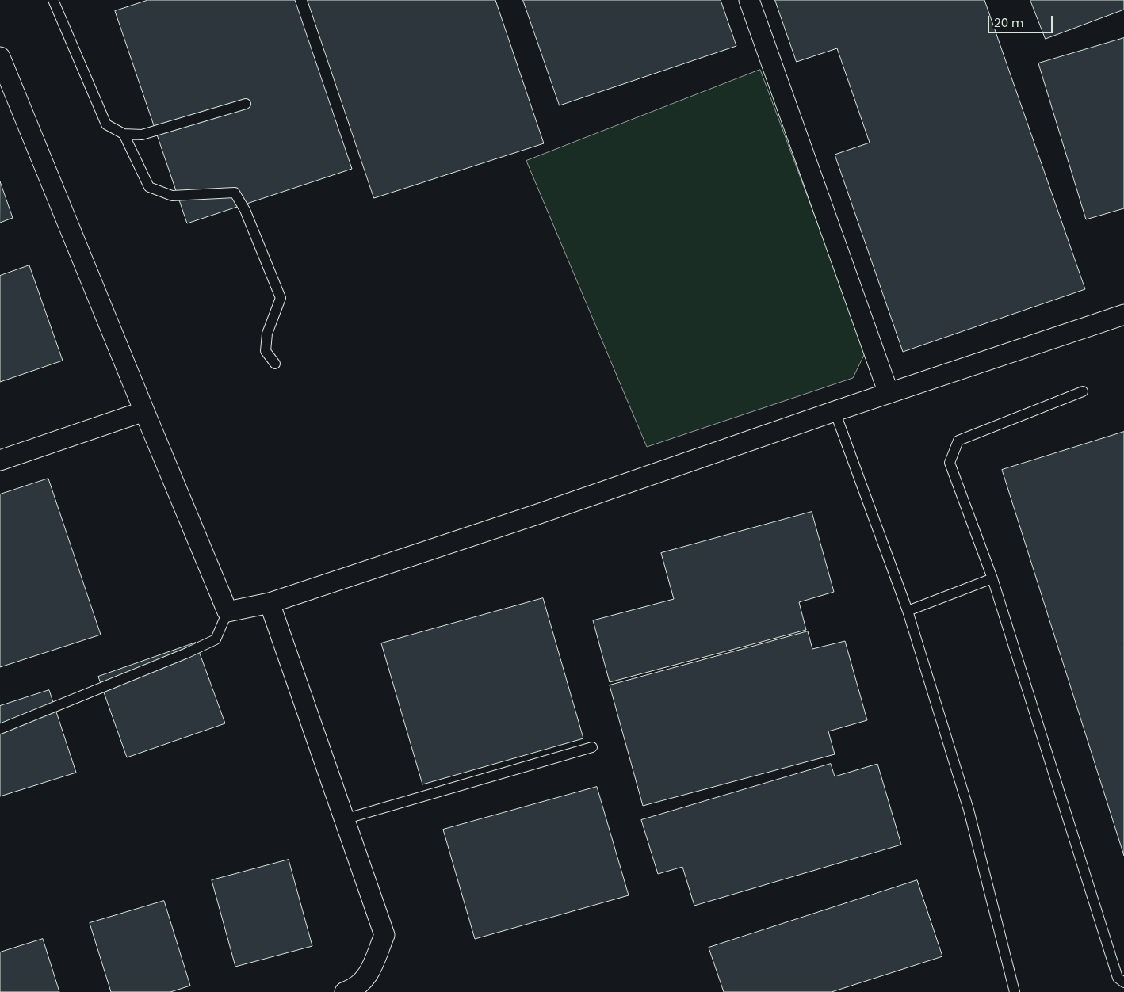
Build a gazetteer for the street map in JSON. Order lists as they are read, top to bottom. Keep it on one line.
{"scale_bar":"20 m"}
